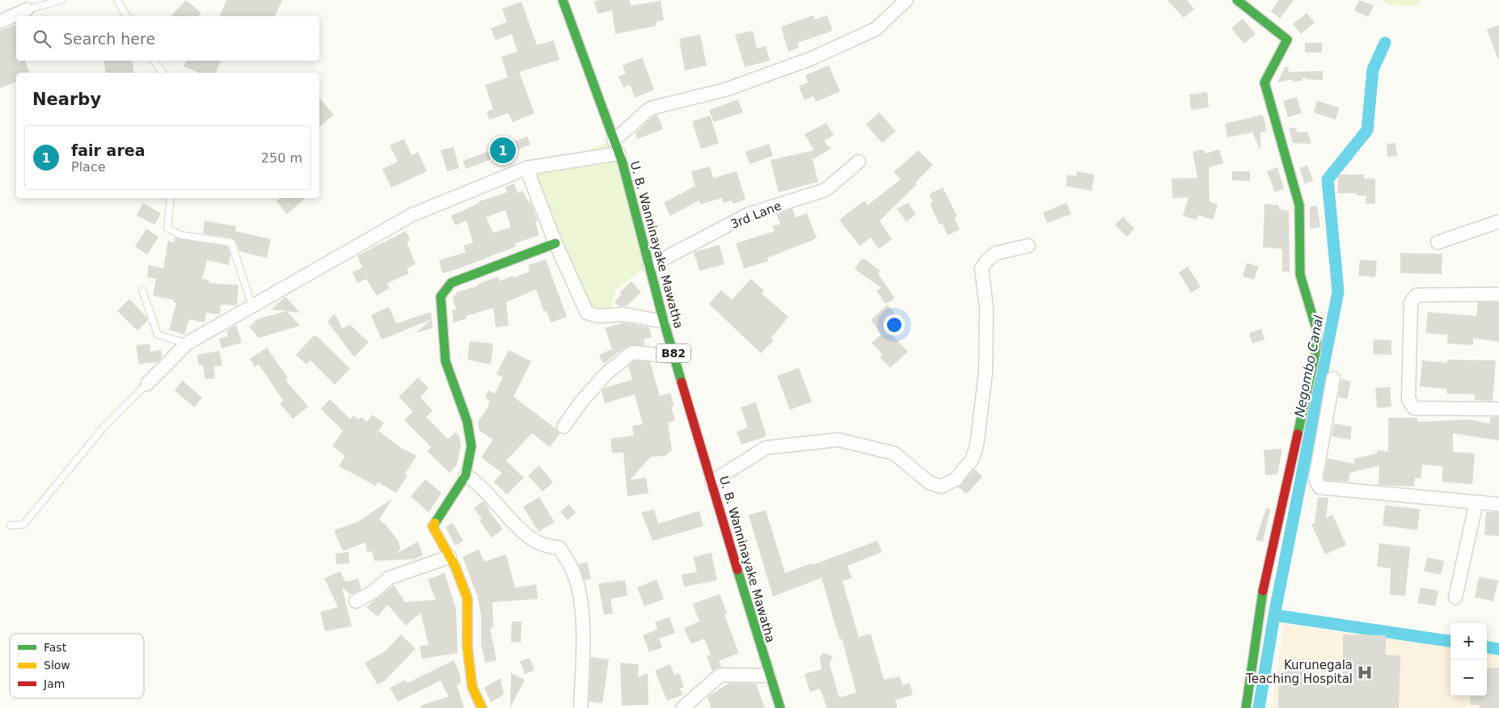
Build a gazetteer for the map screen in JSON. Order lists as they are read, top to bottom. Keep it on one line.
{"streets":{"street":["3rd Lane","U. B. Wanninayake Mawatha","B82"]},"crossings":[["3rd Lane","U. B. Wanninayake Mawatha"]],"water":["Negombo Canal"],"places":{"hospital":["Kurunegala Teaching Hospital"]},"legend":["Fast","Slow","Jam"],"page":{"search":"Search here","heading":"Nearby","list":[{"mark":"1","name":"fair area","note":"Place","value":"250 m"}],"pins":"1","map_buttons":["+","−"]}}
